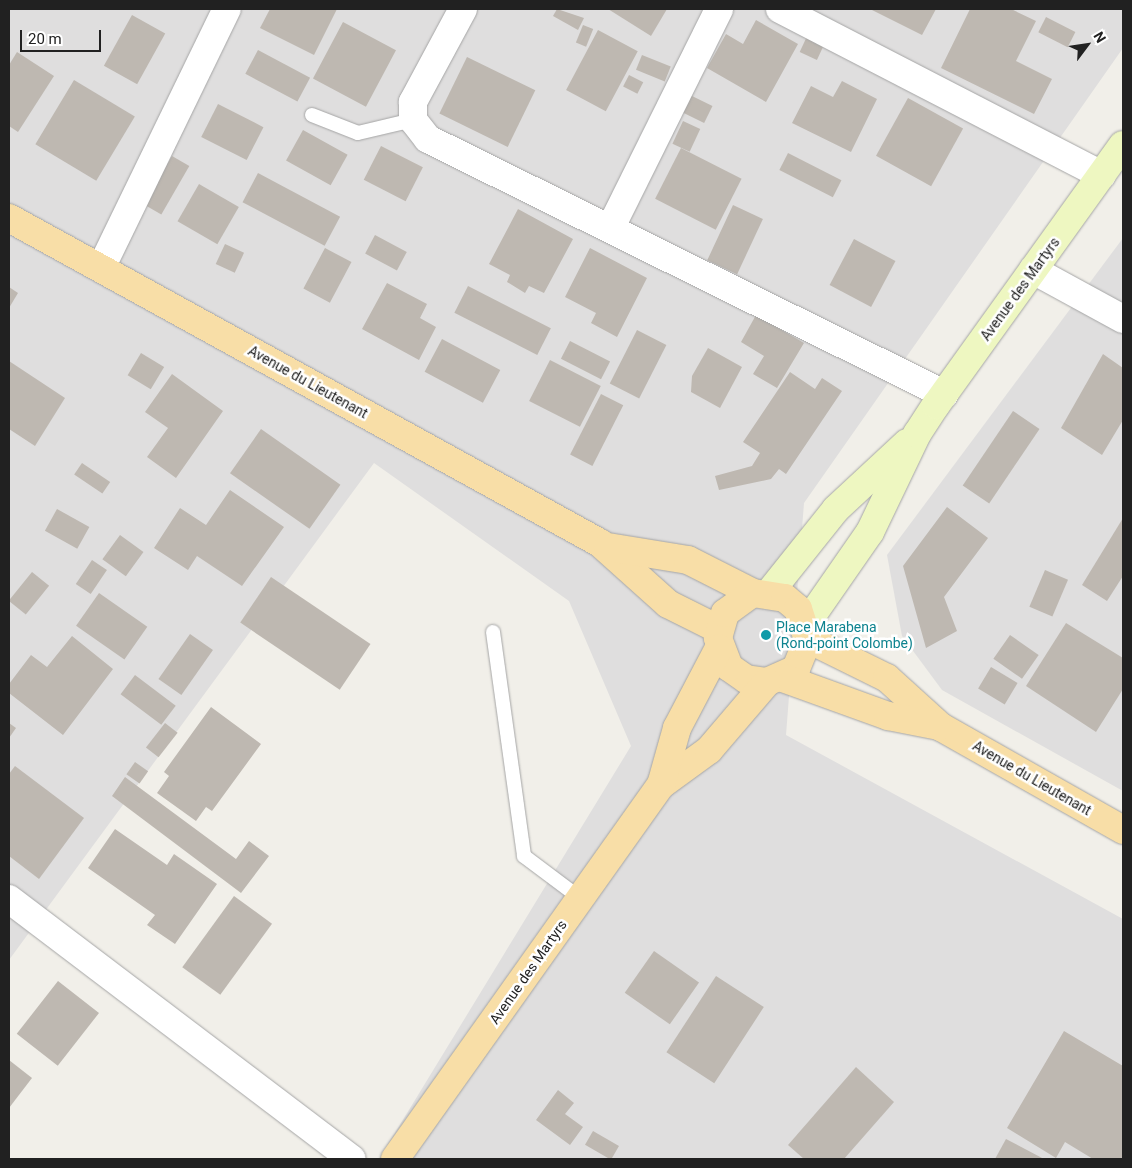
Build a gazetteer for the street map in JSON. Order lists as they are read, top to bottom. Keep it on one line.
{"streets":{"main road":["Avenue des Martyrs","Avenue du Lieutenant"]},"crossings":[["Avenue des Martyrs","Avenue du Lieutenant"]],"places":["Place Marabena (Rond-point Colombe)"],"scale_bar":"20 m","north":"top right"}
